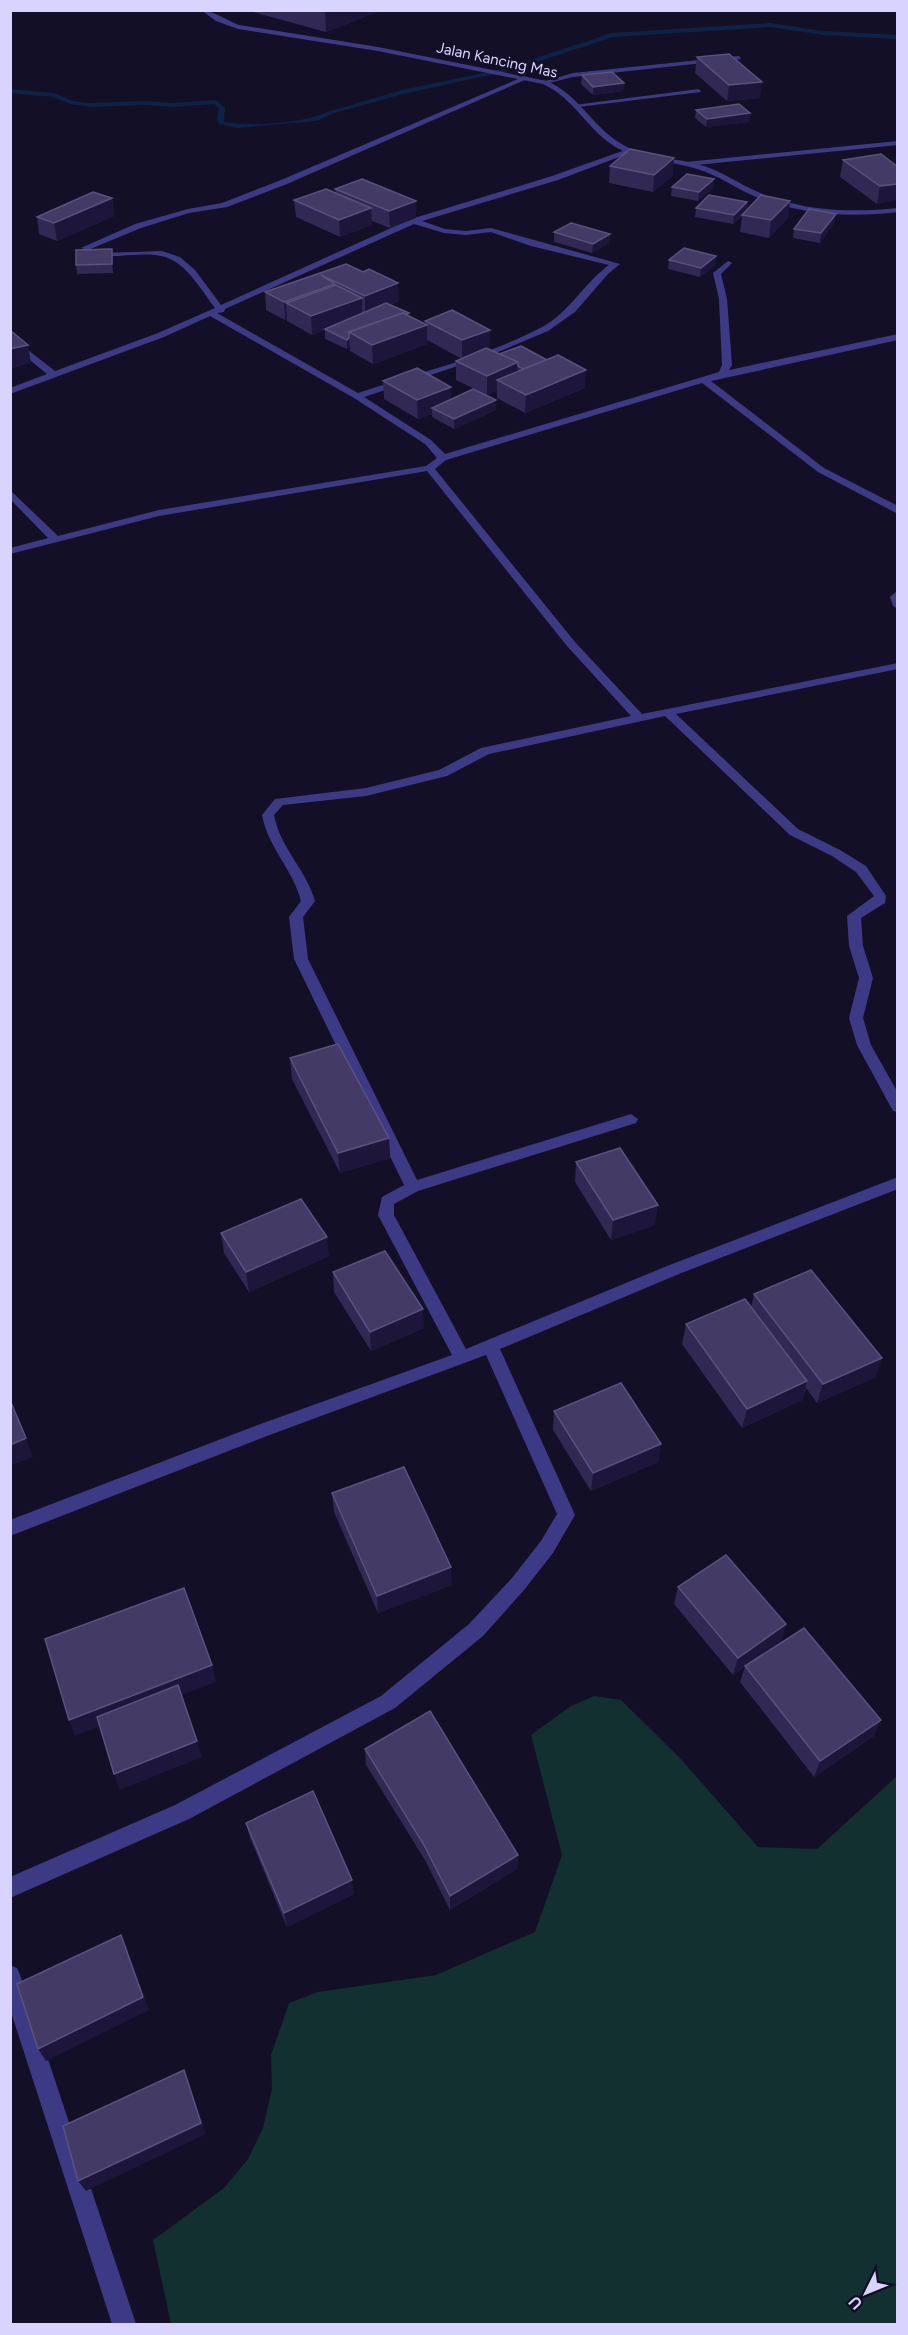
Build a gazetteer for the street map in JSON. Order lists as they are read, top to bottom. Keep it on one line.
{"streets":{"street":["Jalan Kancing Mas"]},"north":"bottom left"}
